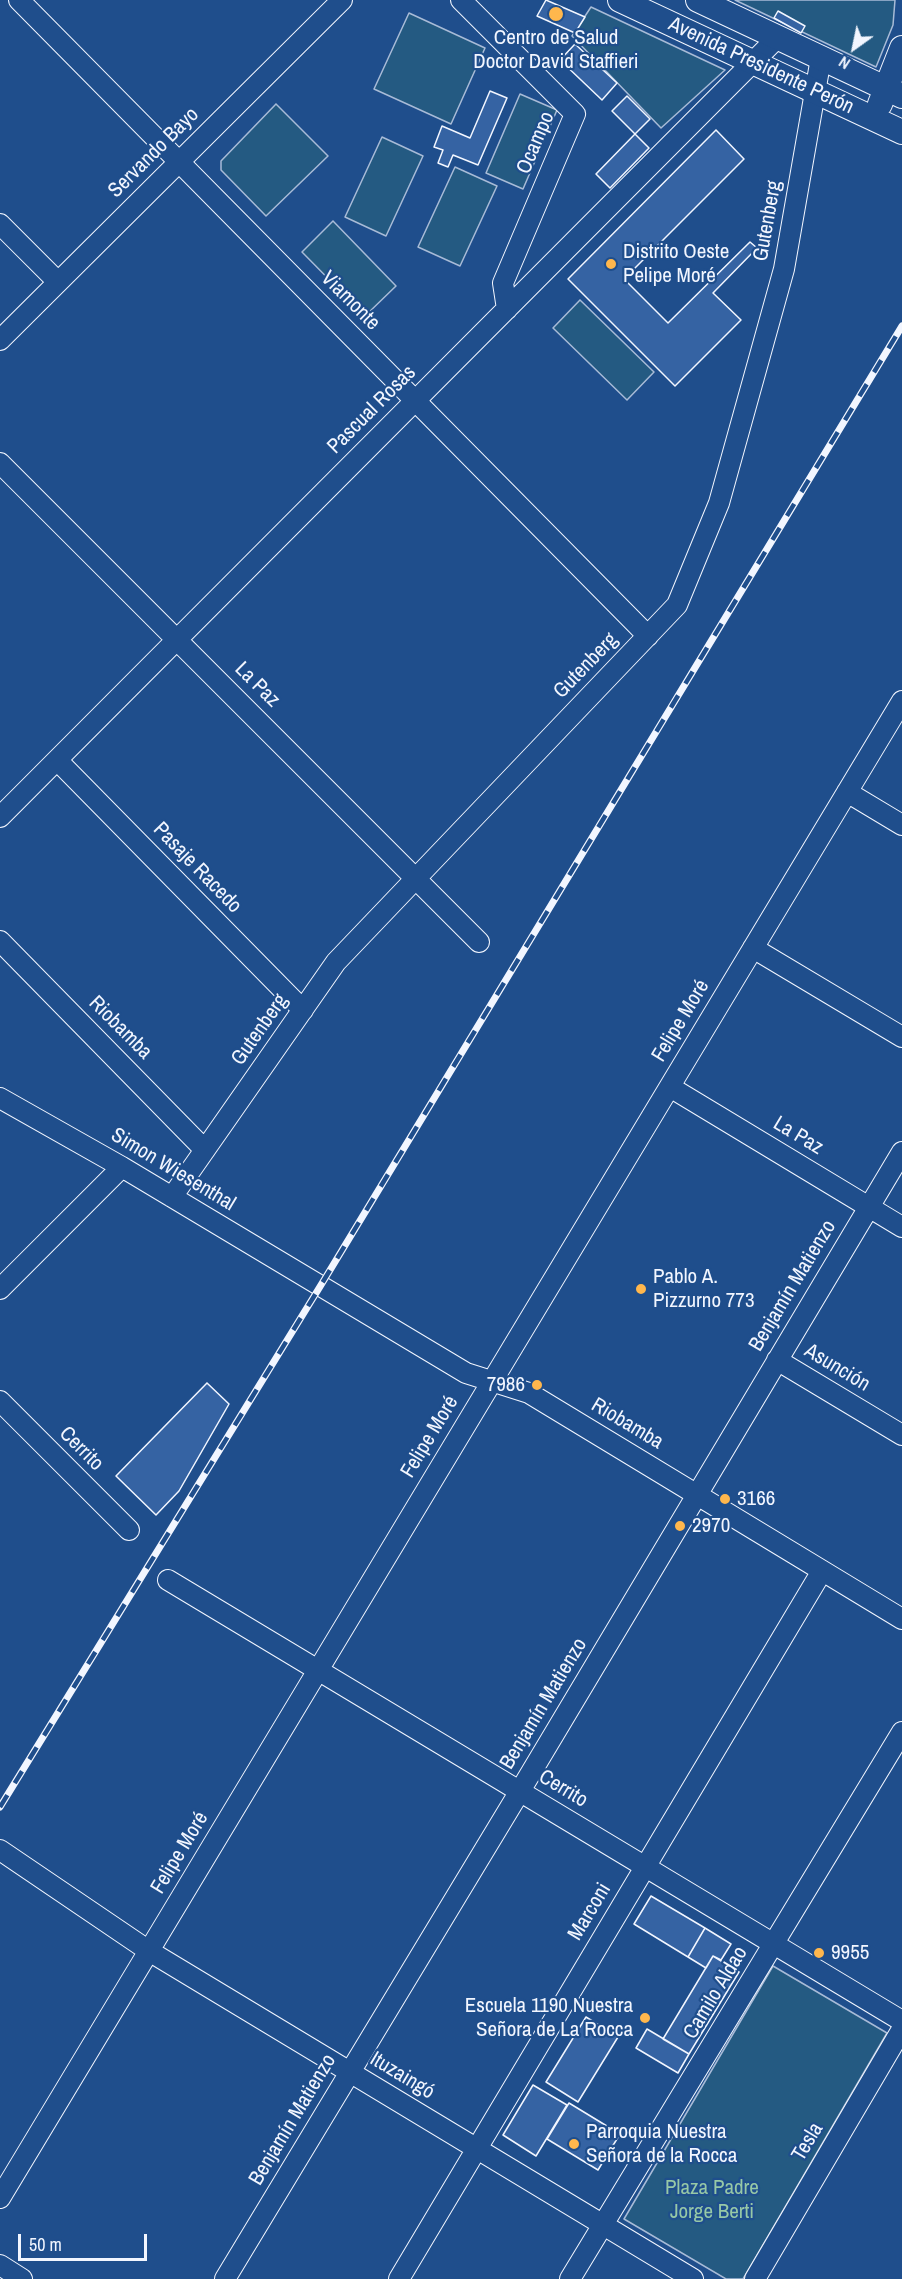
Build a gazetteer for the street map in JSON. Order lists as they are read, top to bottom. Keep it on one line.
{"streets":{"main road":["Avenida Presidente Perón"],"street":["Ocampo","Servando Bayo","Gutenberg","Viamonte","Pascual Rosas","La Paz","Pasaje Racedo","Felipe Moré","Riobamba","Simon Wiesenthal","Benjamín Matienzo","Asunción","Cerrito","Marconi","Camilo Aldao","Ituzaingó","Tesla"]},"crossings":[["Avenida Presidente Perón","Gutenberg"],["Avenida Presidente Perón","Pascual Rosas"],["Ocampo","Pascual Rosas"],["Servando Bayo","Viamonte"],["Gutenberg","Viamonte"],["Gutenberg","La Paz"],["Gutenberg","Pasaje Racedo"],["Gutenberg","Riobamba"],["Gutenberg","Simon Wiesenthal"],["Viamonte","Pascual Rosas"],["Pascual Rosas","La Paz"],["Pascual Rosas","Pasaje Racedo"],["La Paz","Felipe Moré"],["La Paz","Benjamín Matienzo"],["Felipe Moré","Riobamba"],["Felipe Moré","Cerrito"],["Felipe Moré","Ituzaingó"],["Riobamba","Simon Wiesenthal"],["Riobamba","Benjamín Matienzo"],["Riobamba","Marconi"],["Benjamín Matienzo","Asunción"],["Benjamín Matienzo","Cerrito"],["Benjamín Matienzo","Ituzaingó"],["Cerrito","Marconi"],["Cerrito","Camilo Aldao"],["Marconi","Ituzaingó"],["Camilo Aldao","Ituzaingó"]],"parks":["Plaza Padre Jorge Berti"],"places":["Centro de Salud Doctor David Staffieri","Distrito Oeste Pelipe Moré","Pablo A. Pizzurno 773","7986","3166","2970","9955","Escuela 1190 Nuestra Señora de La Rocca","Parroquia Nuestra Señora de la Rocca"],"scale_bar":"50 m","north":"bottom left"}
